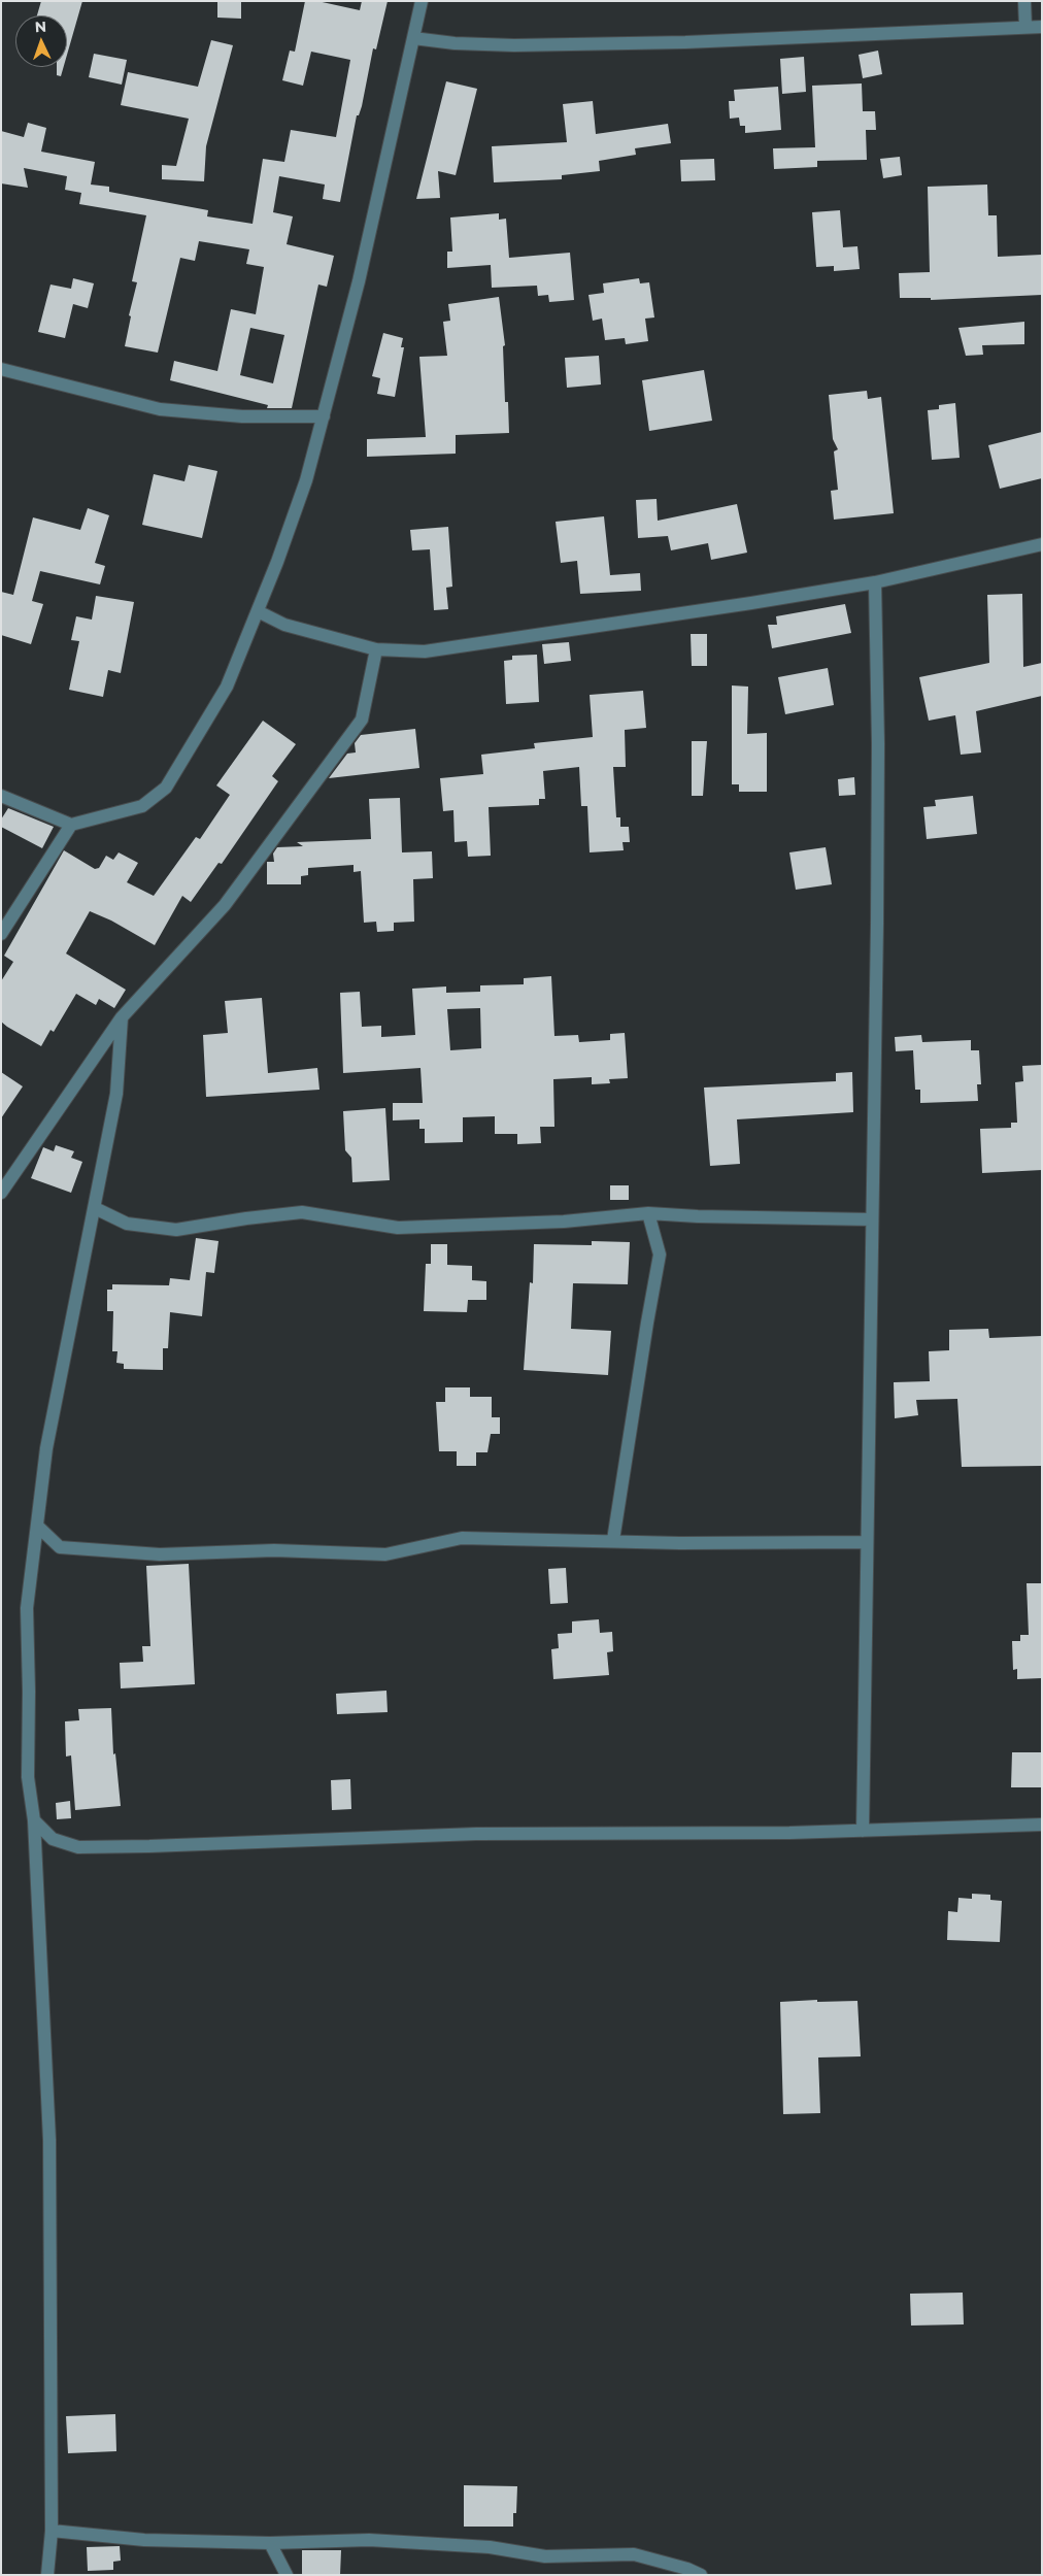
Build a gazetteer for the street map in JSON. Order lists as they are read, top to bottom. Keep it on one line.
{"north":"top"}
